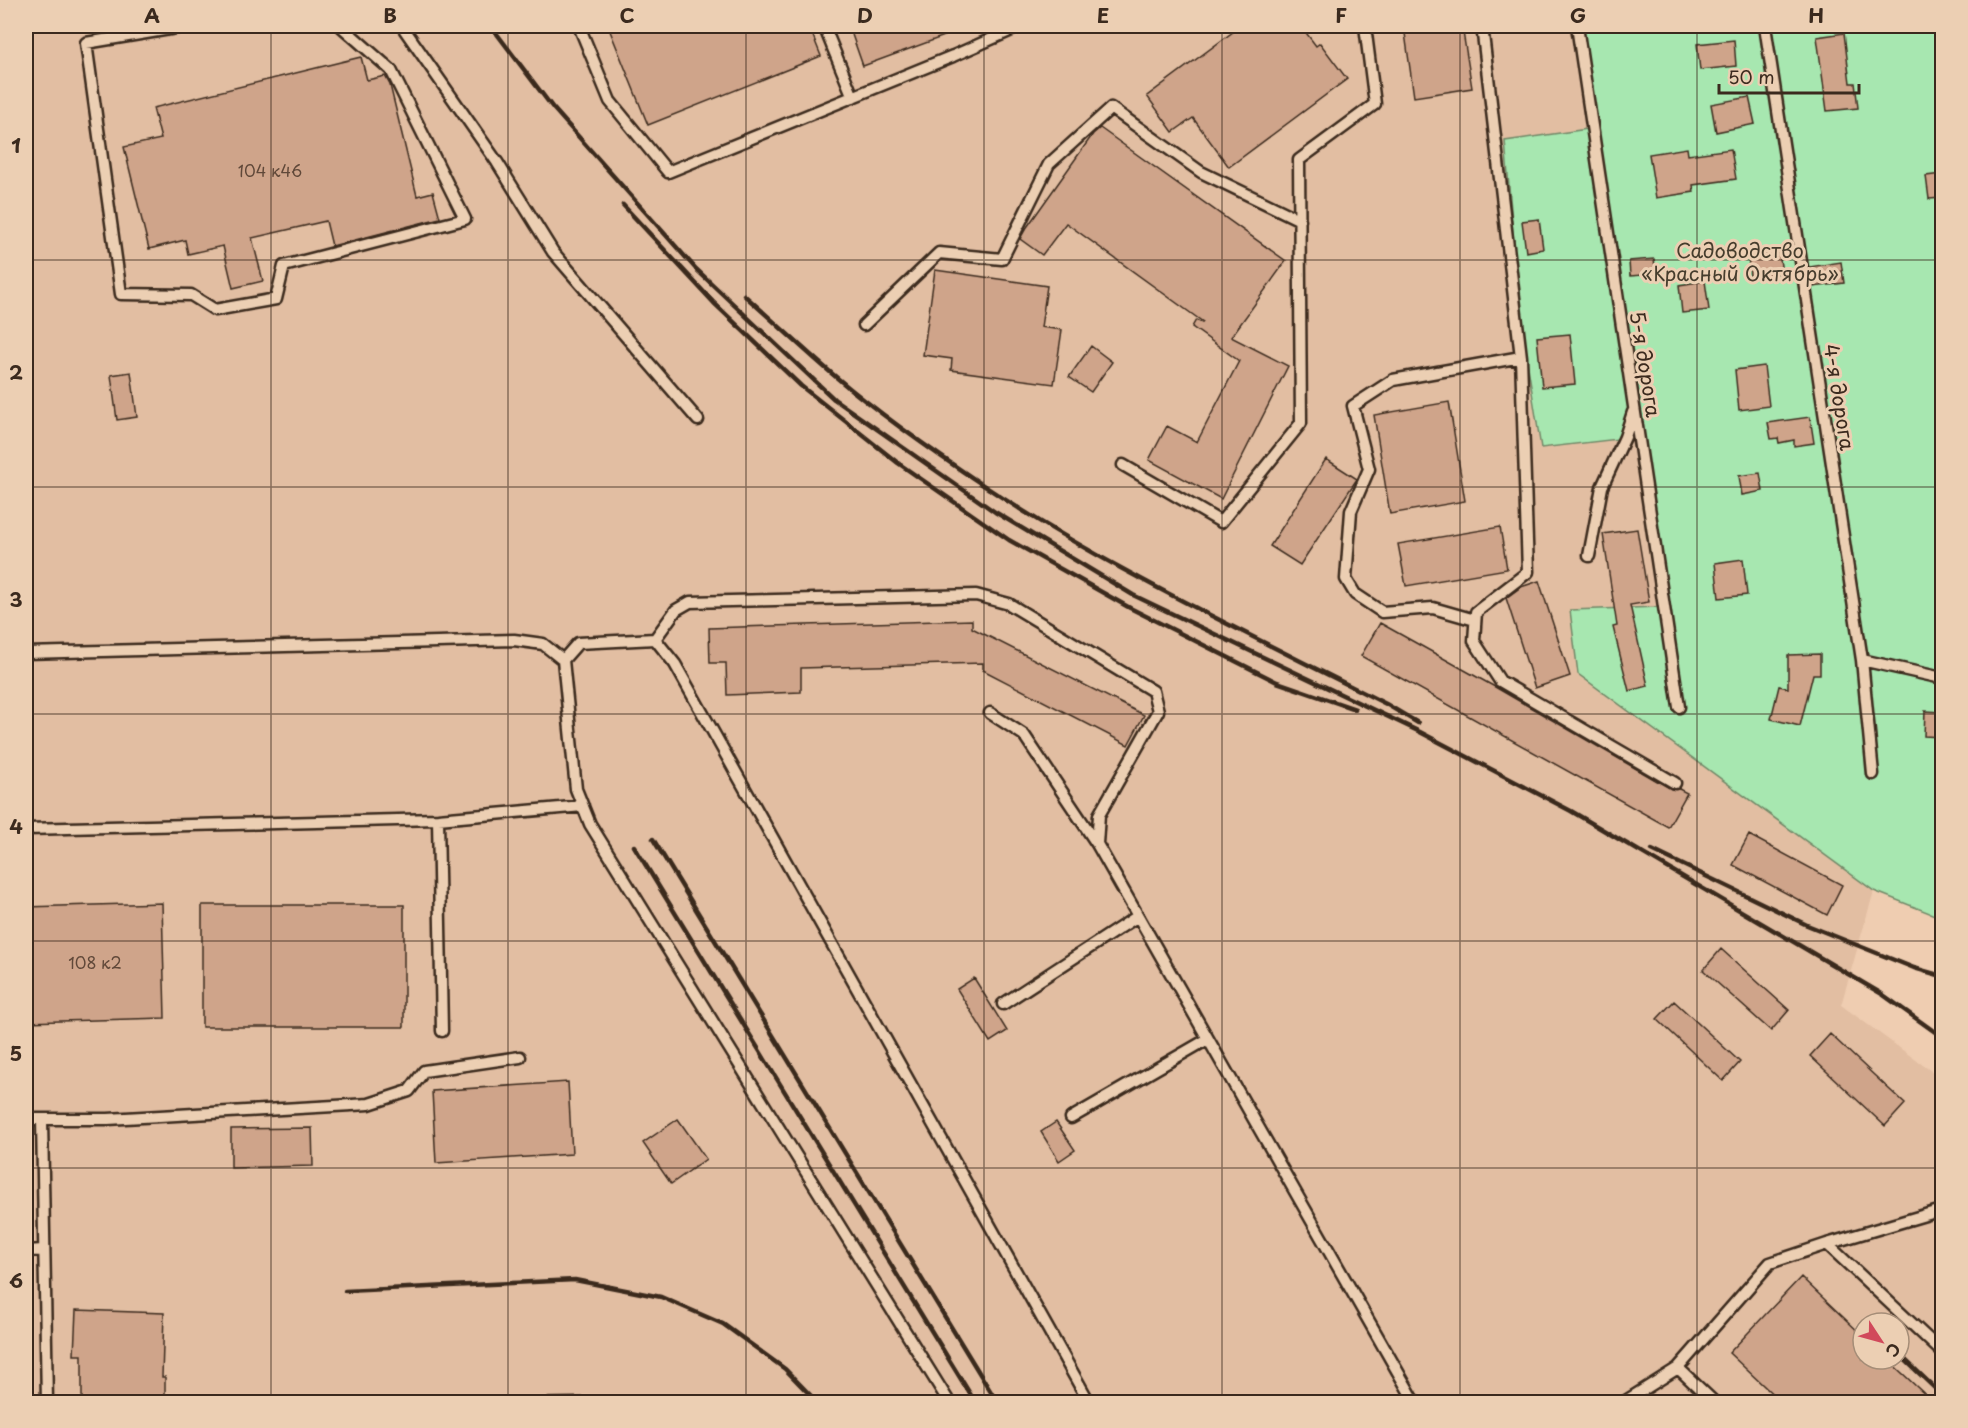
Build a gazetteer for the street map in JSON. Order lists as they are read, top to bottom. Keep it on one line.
{"streets":{"lane":["5-я дорога","4-я дорога"]},"parks":["Садоводство «Красный Октябрь»"],"house_numbers":["104 к46","108 к2"],"scale_bar":"50 m","north":"bottom right","grid":{"columns":["A","B","C","D","E","F","G","H"],"rows":["1","2","3","4","5","6"]}}
